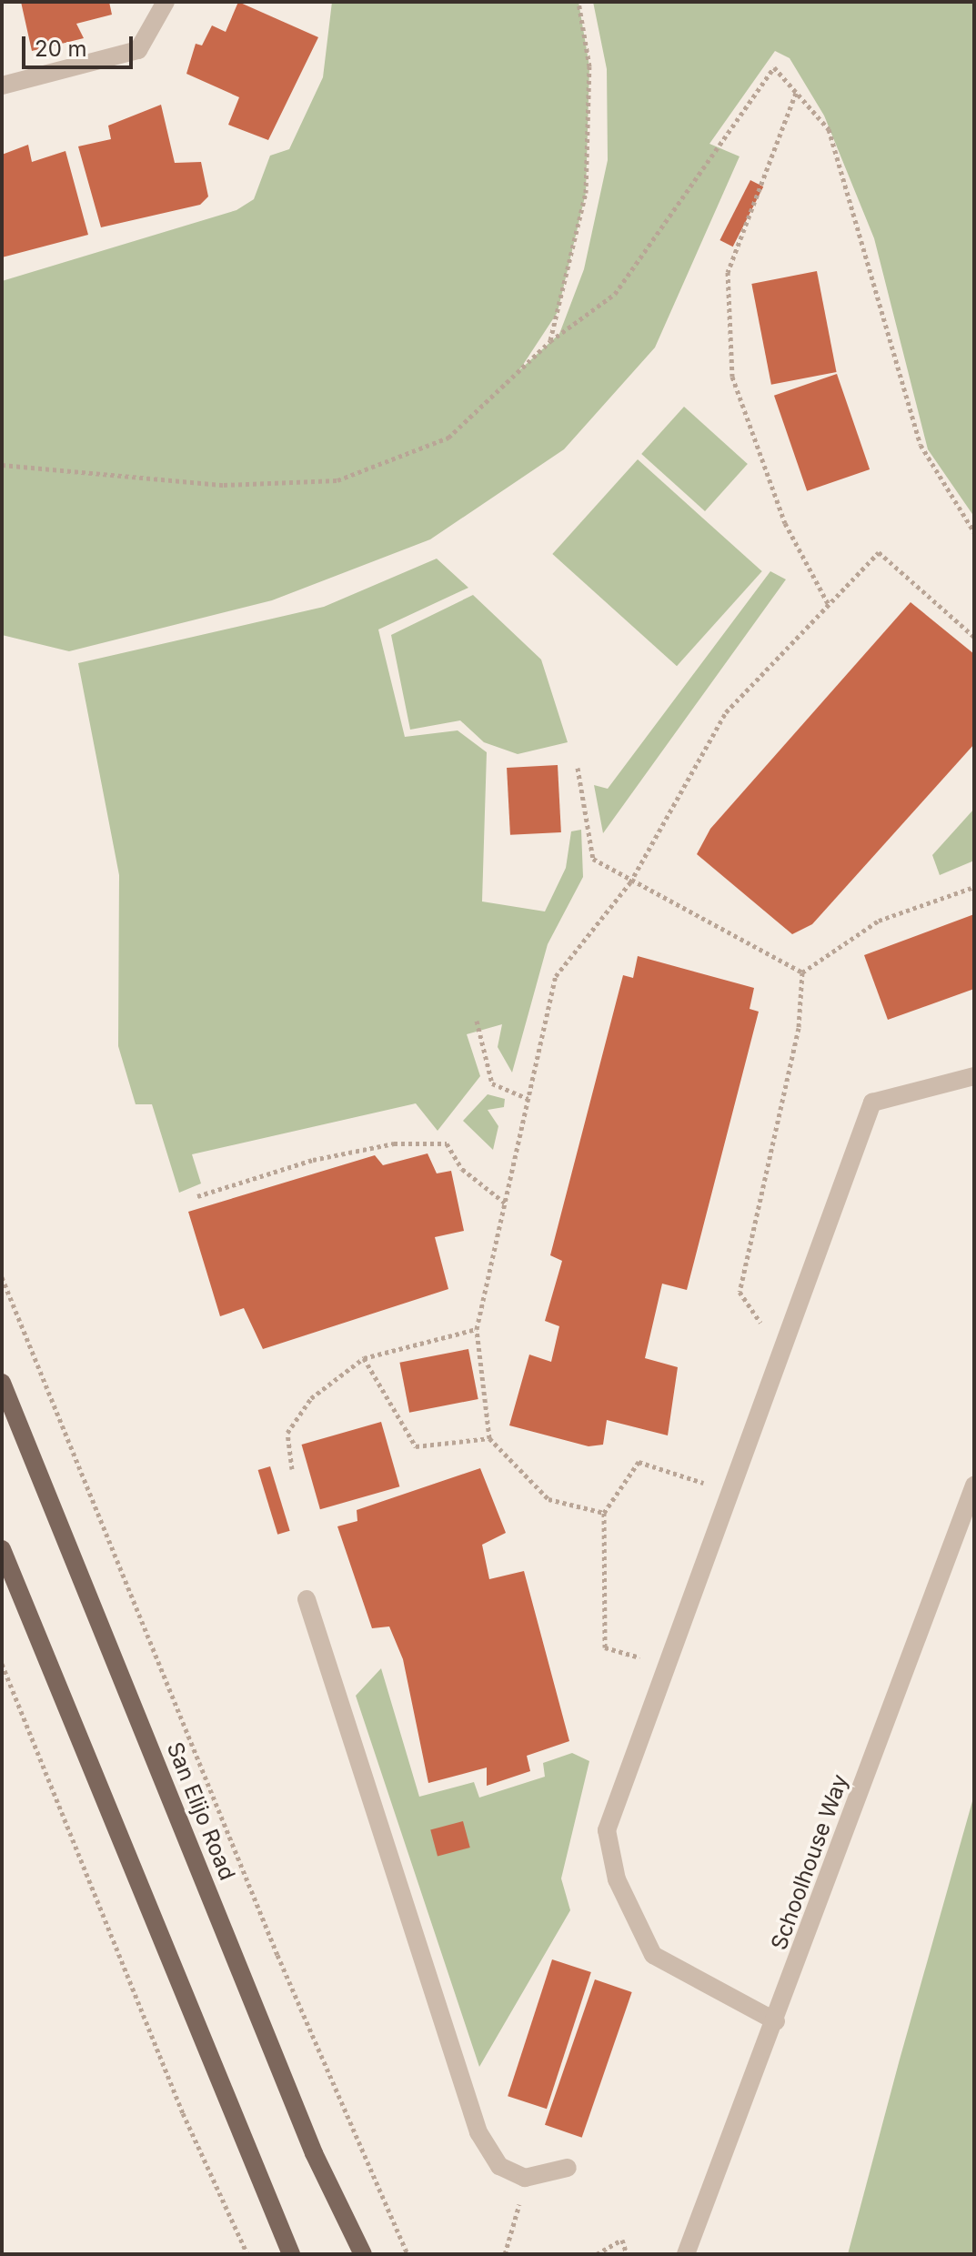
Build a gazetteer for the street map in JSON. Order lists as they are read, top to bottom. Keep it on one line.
{"streets":{"main road":["San Elijo Road"],"street":["Schoolhouse Way"]},"scale_bar":"20 m"}
